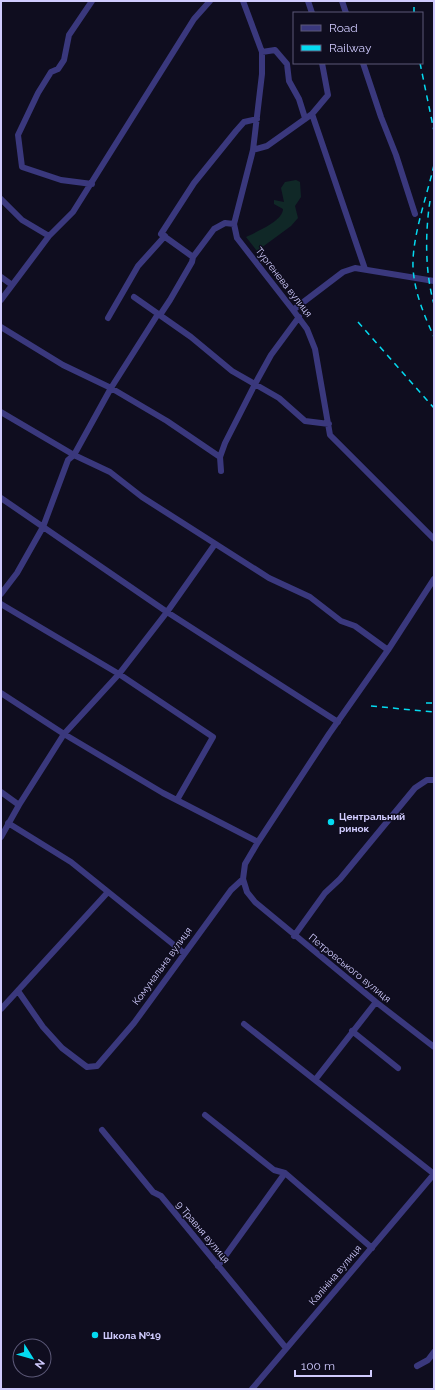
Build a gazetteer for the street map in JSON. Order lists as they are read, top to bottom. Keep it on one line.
{"streets":{"street":["Тургенева вулиця","Комунальна вулиця","Петровського вулиця","9 Травня вулиця","Калініна вулиця"]},"crossings":[["Комунальна вулиця","Петровського вулиця"],["9 Травня вулиця","Калініна вулиця"]],"places":["Центральний ринок","Школа №19"],"legend":["Road","Railway"],"scale_bar":"100 m","north":"bottom right"}
